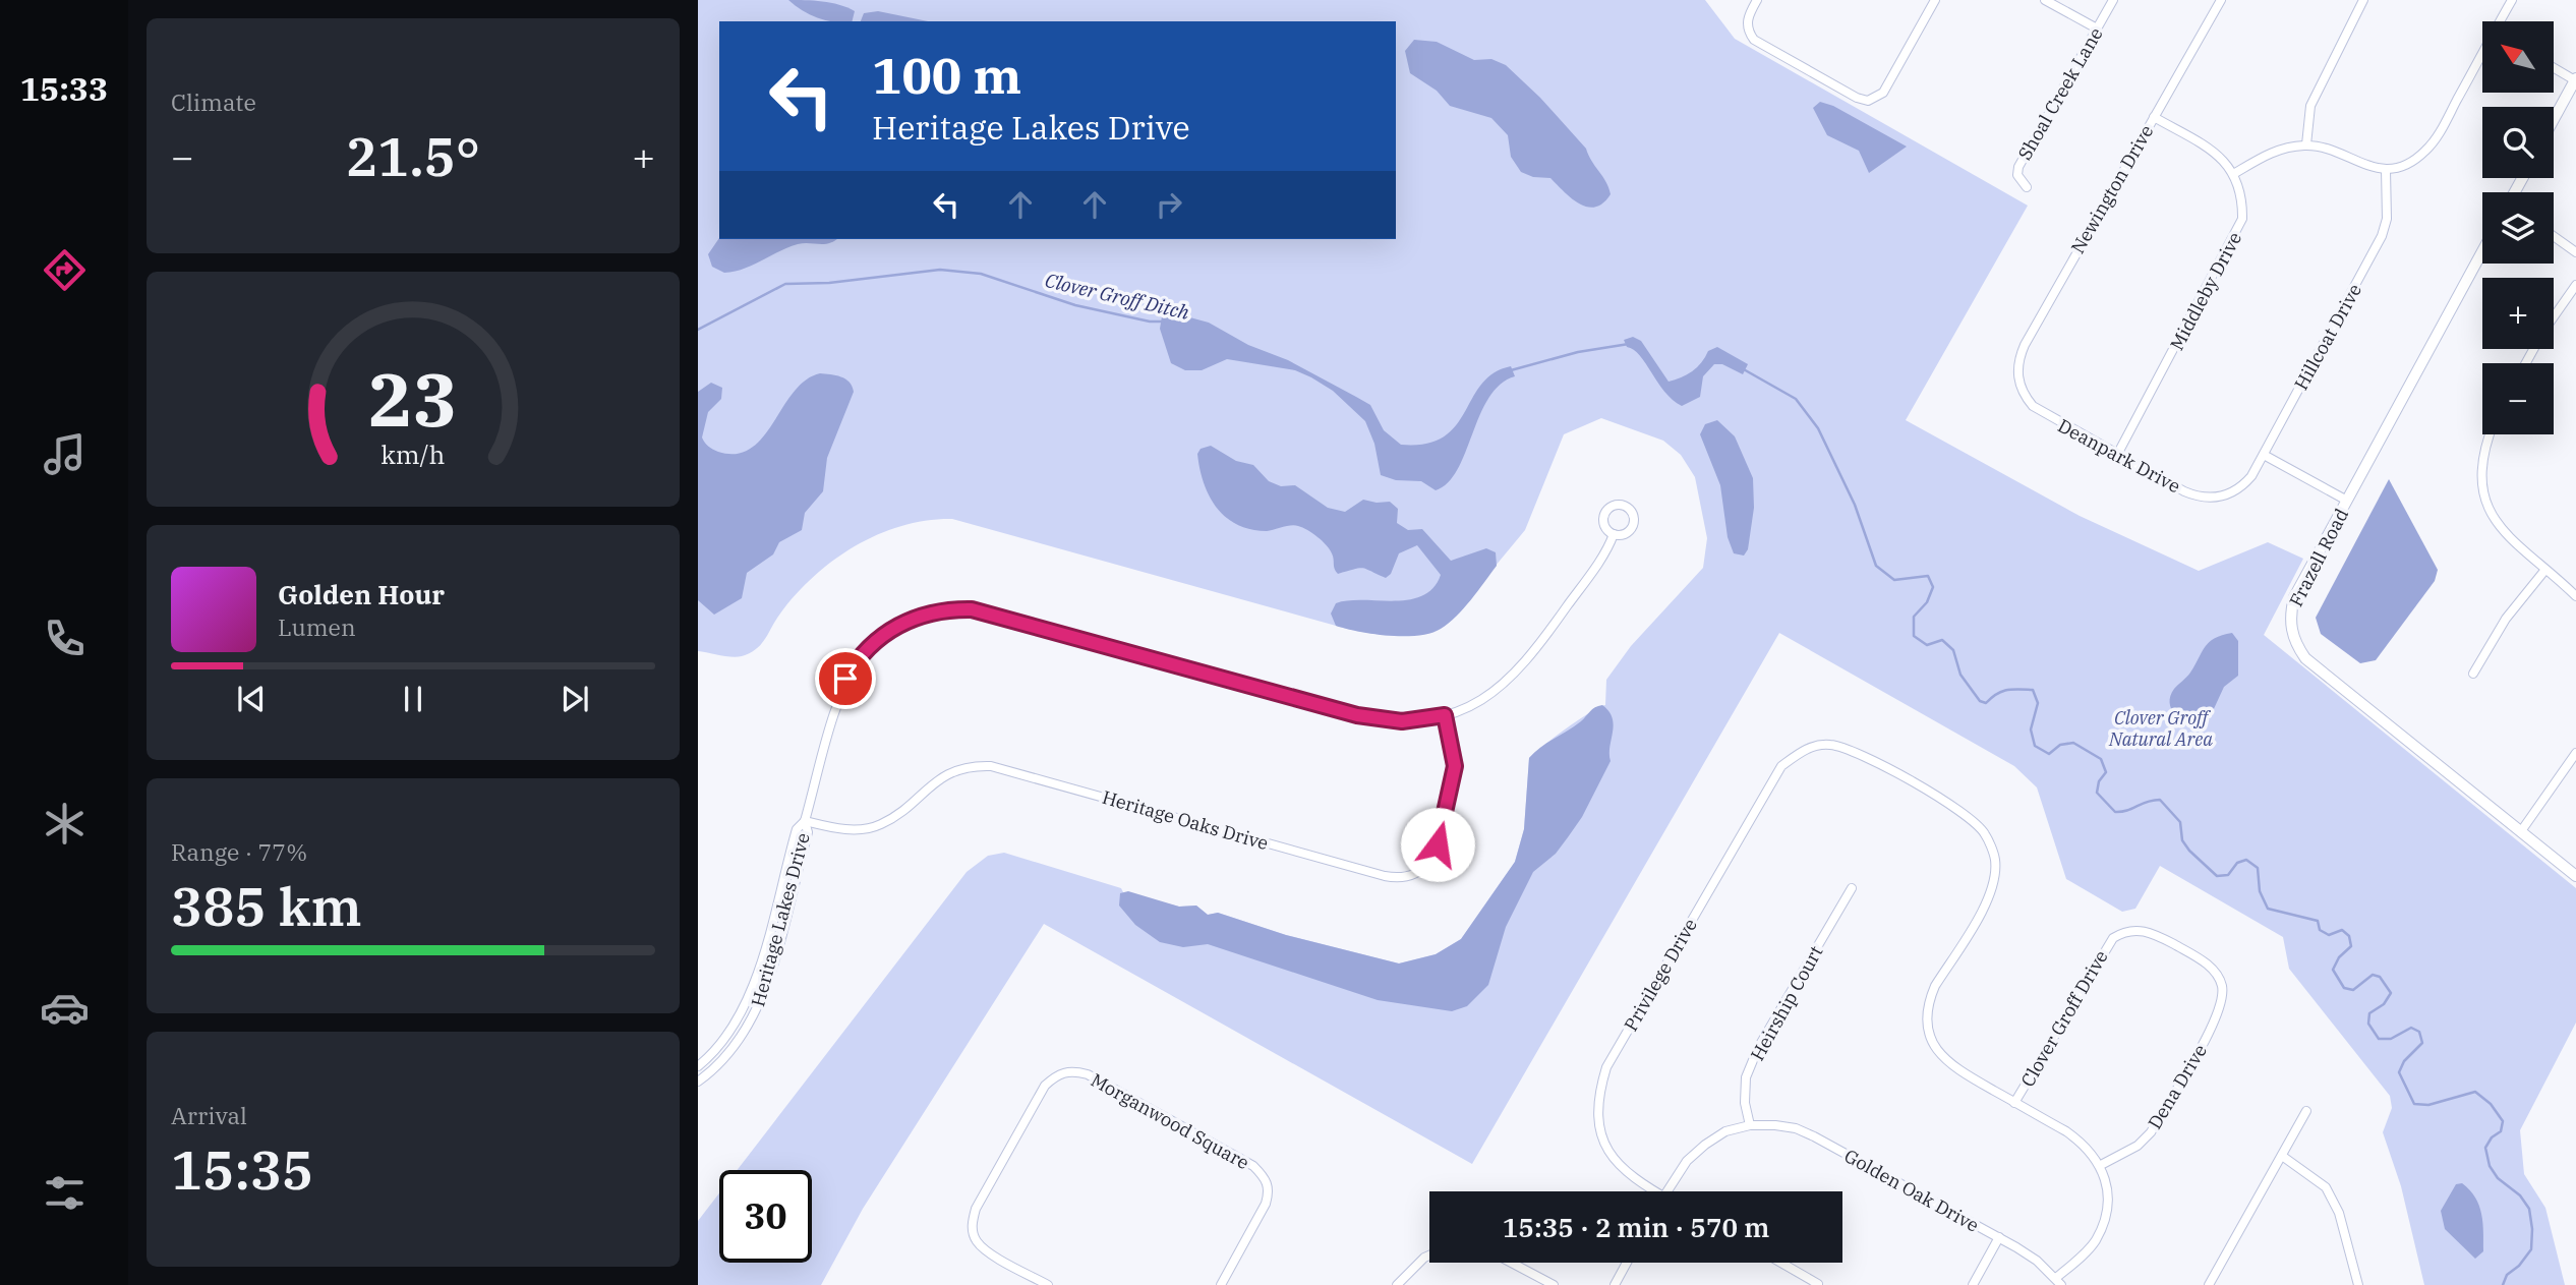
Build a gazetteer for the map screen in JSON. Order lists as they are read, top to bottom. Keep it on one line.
{"streets":{"street":["Shoal Creek Lane","Newington Drive","Middleby Drive","Hillcoat Drive","Deanpark Drive","Frazell Road","Heritage Oaks Drive","Heritage Lakes Drive","Privilege Drive","Heirship Court","Clover Groff Drive","Dena Drive","Morganwood Square","Golden Oak Drive"]},"crossings":[["Newington Drive","Deanpark Drive"],["Middleby Drive","Deanpark Drive"],["Hillcoat Drive","Deanpark Drive"],["Heritage Oaks Drive","Heritage Lakes Drive"],["Privilege Drive","Clover Groff Drive"],["Heirship Court","Golden Oak Drive"],["Clover Groff Drive","Dena Drive"]],"water":["Clover Groff Ditch"],"parks":["Clover Groff Natural Area"],"north":"top left","page":{"tabs":"15:33","tile":["Climate",["Range · 77%","385 km"],["Arrival","15:35"]],"map_buttons":["+","−"],"turn":["100 m","Heritage Lakes Drive"],"heat":["−","21.5°","+"],"song":["Golden Hour","Lumen"],"limit":"30","trip":"15:35 · 2 min · 570 m","gauge":["23","km/h"]}}
